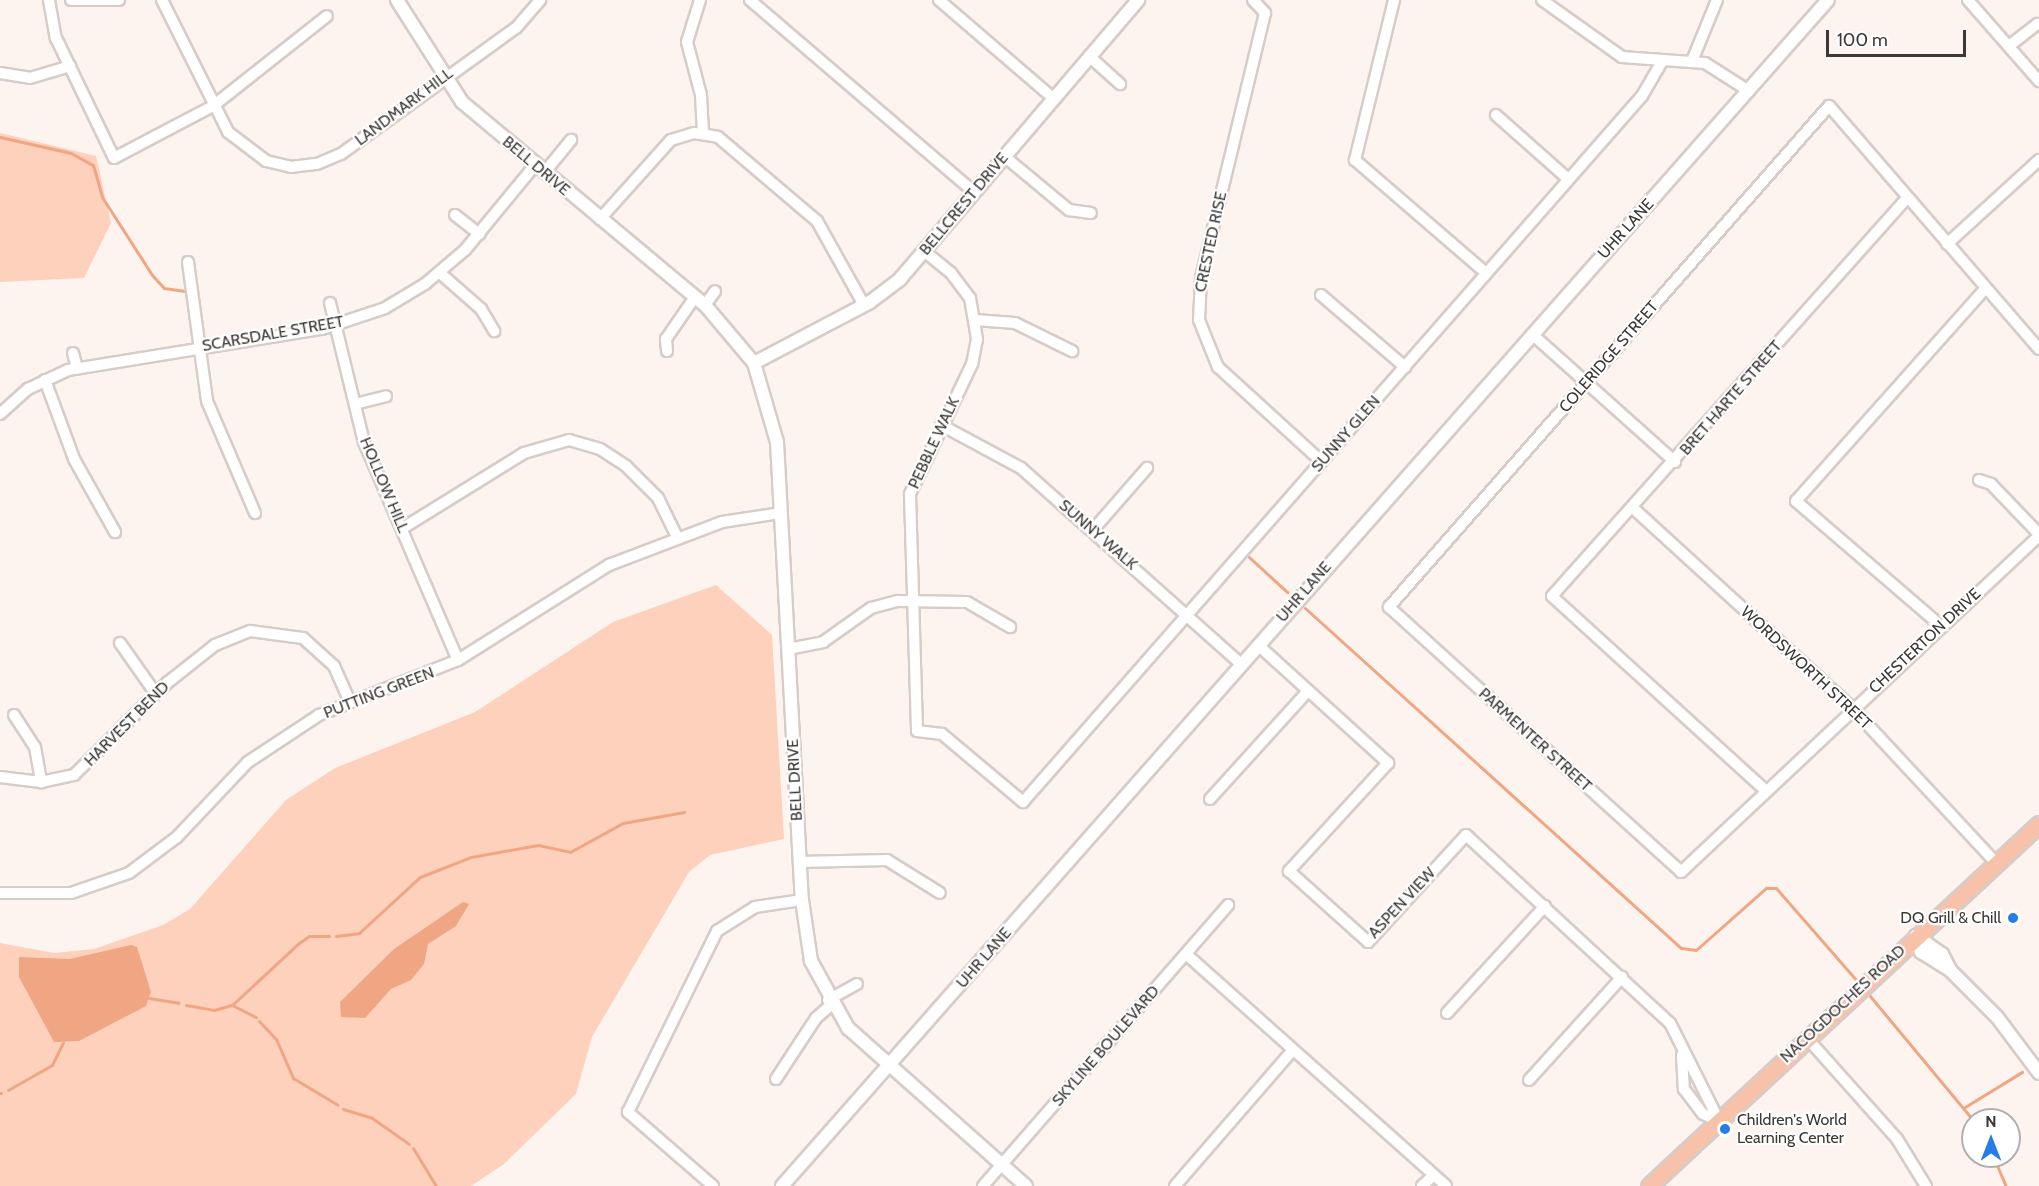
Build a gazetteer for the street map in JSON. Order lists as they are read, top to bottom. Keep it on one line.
{"streets":{"main road":["NACOGDOCHES ROAD"],"street":["LANDMARK HILL","BELL DRIVE","BELLCREST DRIVE","UHR LANE","CRESTED RISE","SCARSDALE STREET","COLERIDGE STREET","BRET HARTE STREET","SUNNY GLEN","PEBBLE WALK","HOLLOW HILL","SUNNY WALK","CHESTERTON DRIVE","WORDSWORTH STREET","PUTTING GREEN","HARVEST BEND","PARMENTER STREET","ASPEN VIEW","SKYLINE BOULEVARD"]},"crossings":[["LANDMARK HILL","BELL DRIVE"],["BELL DRIVE","BELLCREST DRIVE"],["BELL DRIVE","UHR LANE"],["BELL DRIVE","SCARSDALE STREET"],["BELL DRIVE","PUTTING GREEN"],["BELL DRIVE","SKYLINE BOULEVARD"],["BELLCREST DRIVE","PEBBLE WALK"],["UHR LANE","SUNNY WALK"],["UHR LANE","ASPEN VIEW"],["CRESTED RISE","SUNNY GLEN"],["SCARSDALE STREET","HOLLOW HILL"],["COLERIDGE STREET","BRET HARTE STREET"],["COLERIDGE STREET","PARMENTER STREET"],["BRET HARTE STREET","CHESTERTON DRIVE"],["BRET HARTE STREET","WORDSWORTH STREET"],["SUNNY GLEN","PEBBLE WALK"],["SUNNY GLEN","SUNNY WALK"],["PEBBLE WALK","SUNNY WALK"],["HOLLOW HILL","PUTTING GREEN"],["CHESTERTON DRIVE","WORDSWORTH STREET"],["CHESTERTON DRIVE","PARMENTER STREET"],["WORDSWORTH STREET","NACOGDOCHES ROAD"],["PUTTING GREEN","HARVEST BEND"],["ASPEN VIEW","NACOGDOCHES ROAD"]],"places":["DQ Grill & Chill","Children's World Learning Center"],"scale_bar":"100 m","north":"top"}
